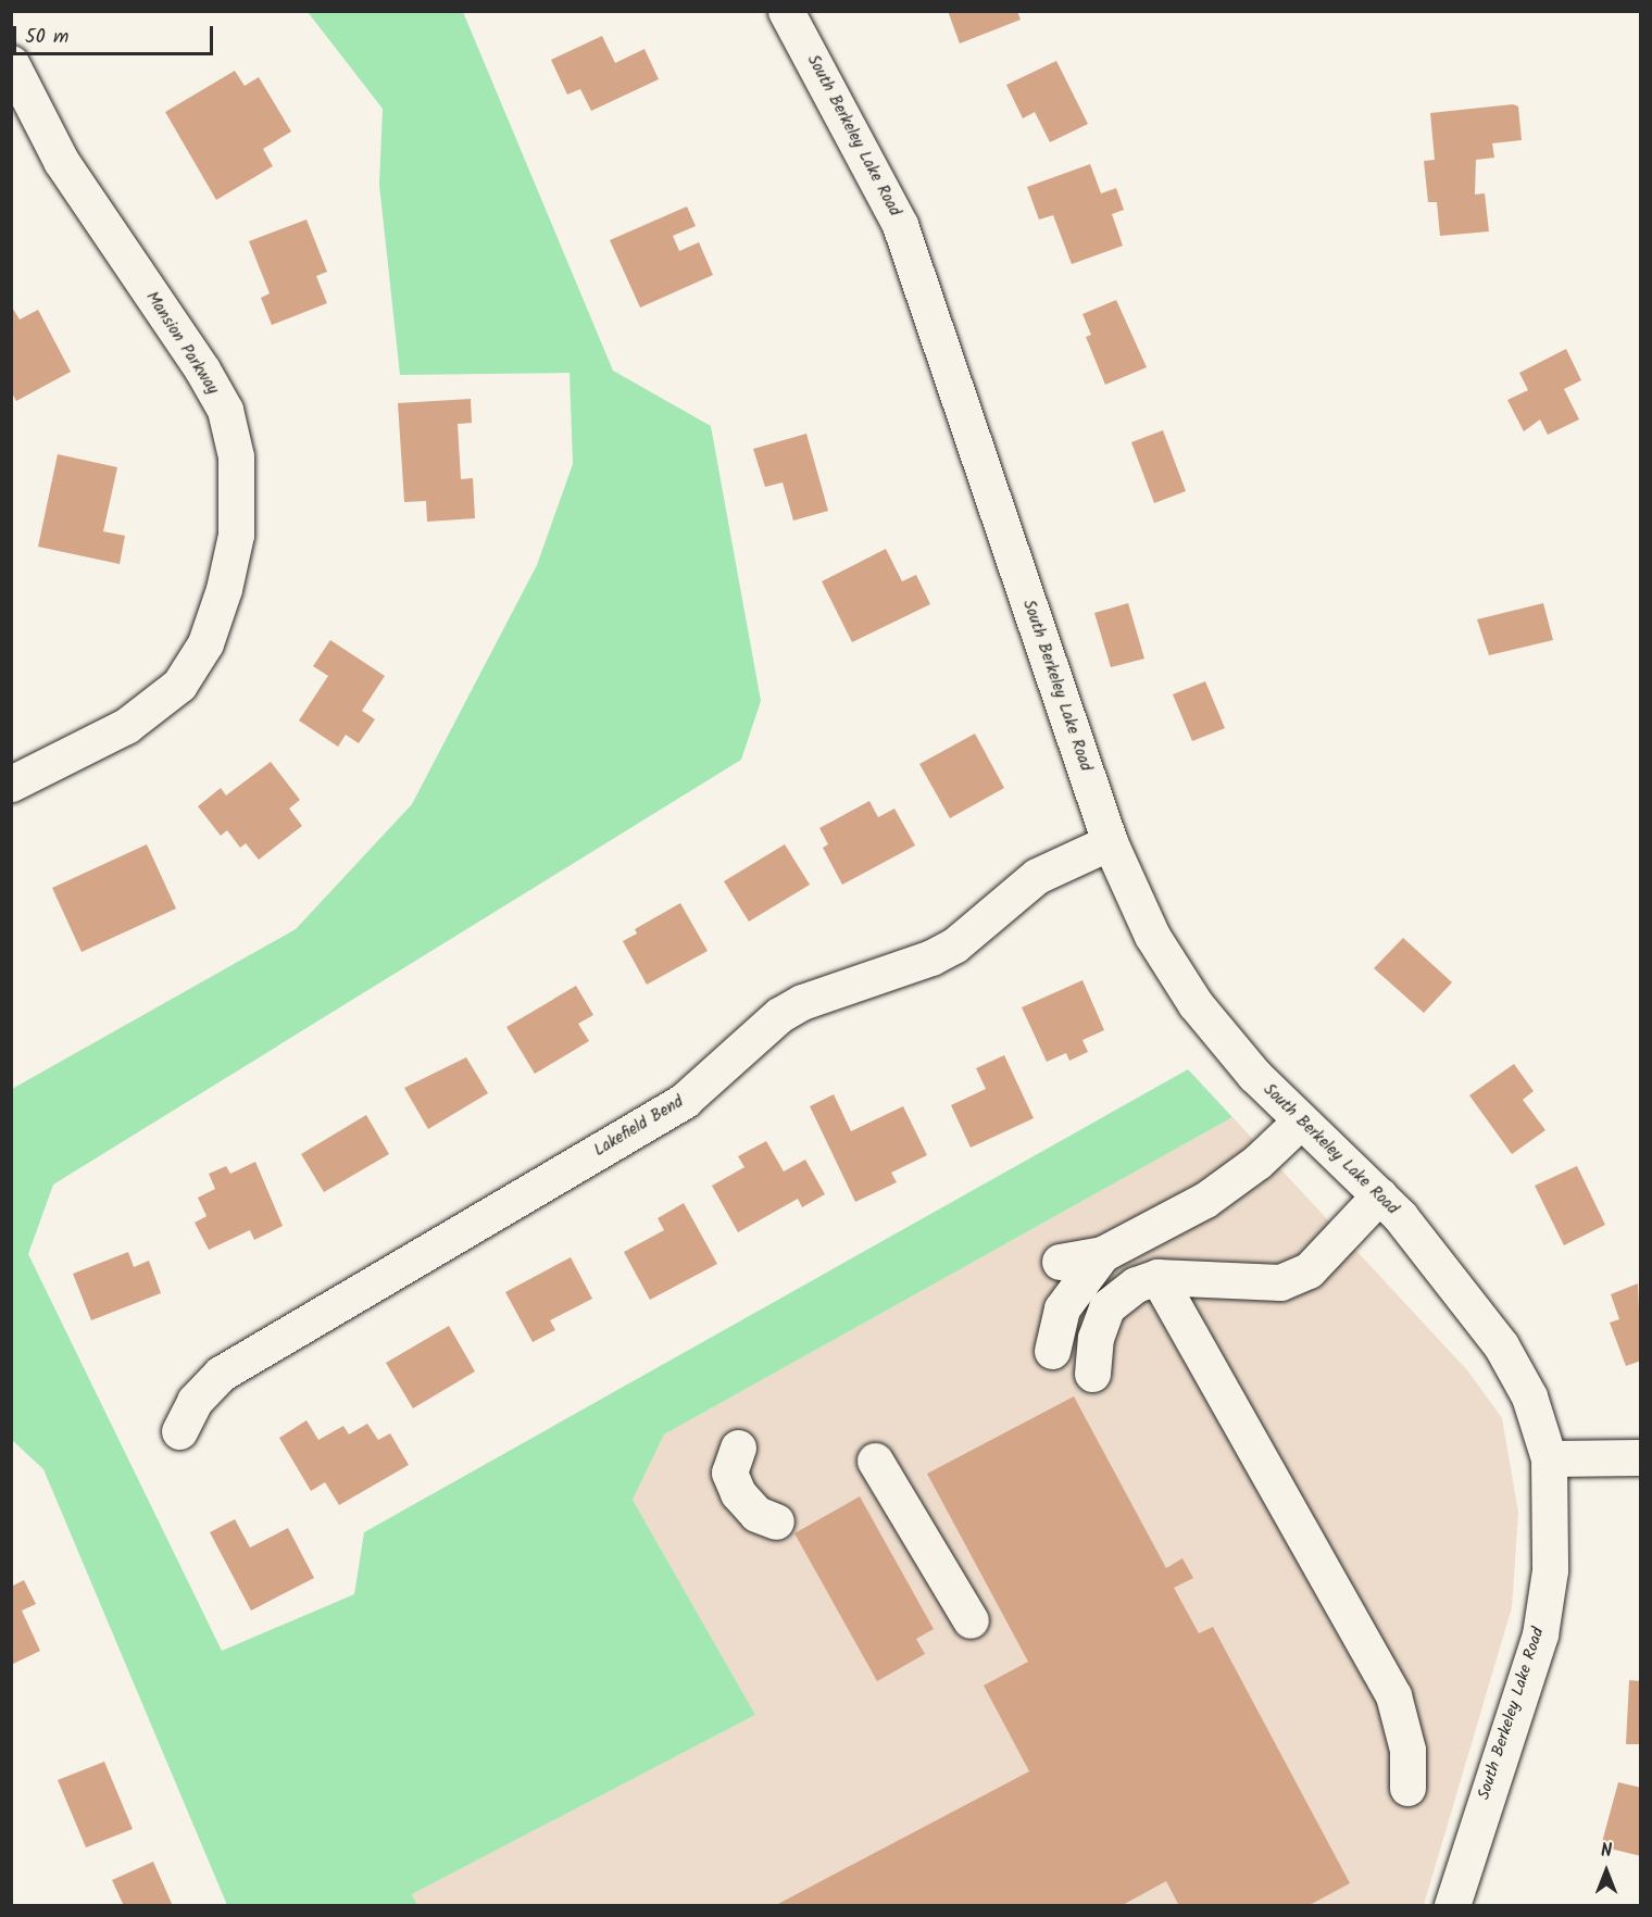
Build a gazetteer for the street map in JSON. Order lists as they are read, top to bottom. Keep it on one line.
{"streets":{"street":["South Berkeley Lake Road","Mansion Parkway","Lakefield Bend"]},"crossings":[["South Berkeley Lake Road","Lakefield Bend"]],"scale_bar":"50 m","north":"top"}
